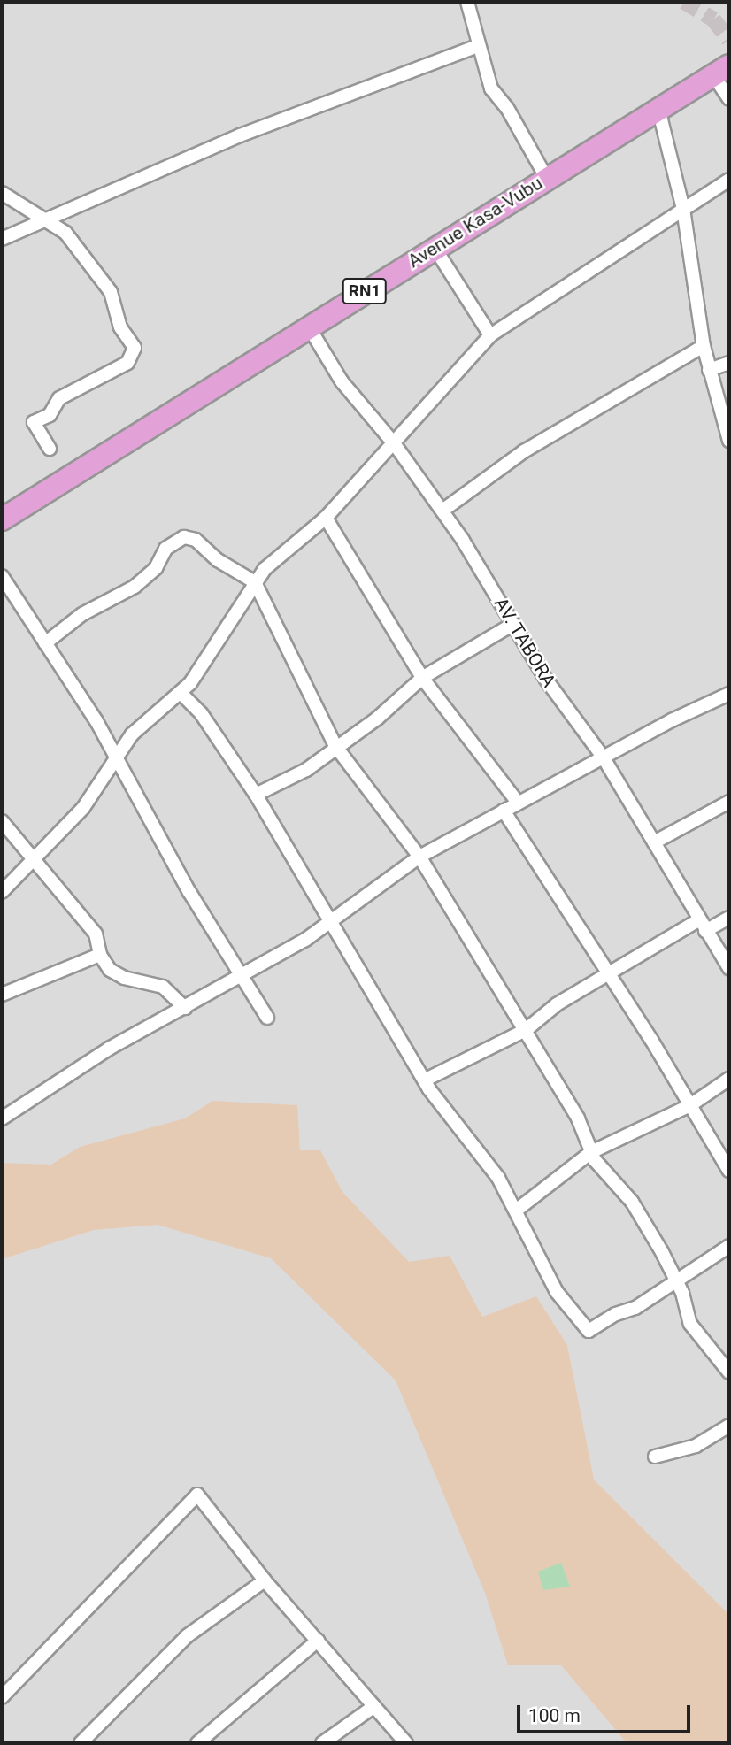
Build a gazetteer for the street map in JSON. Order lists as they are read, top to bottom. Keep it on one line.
{"streets":{"highway":["Avenue Kasa-Vubu","RN1"],"street":["AV. TABORA"]},"crossings":[["Avenue Kasa-Vubu","AV. TABORA"]],"scale_bar":"100 m"}
